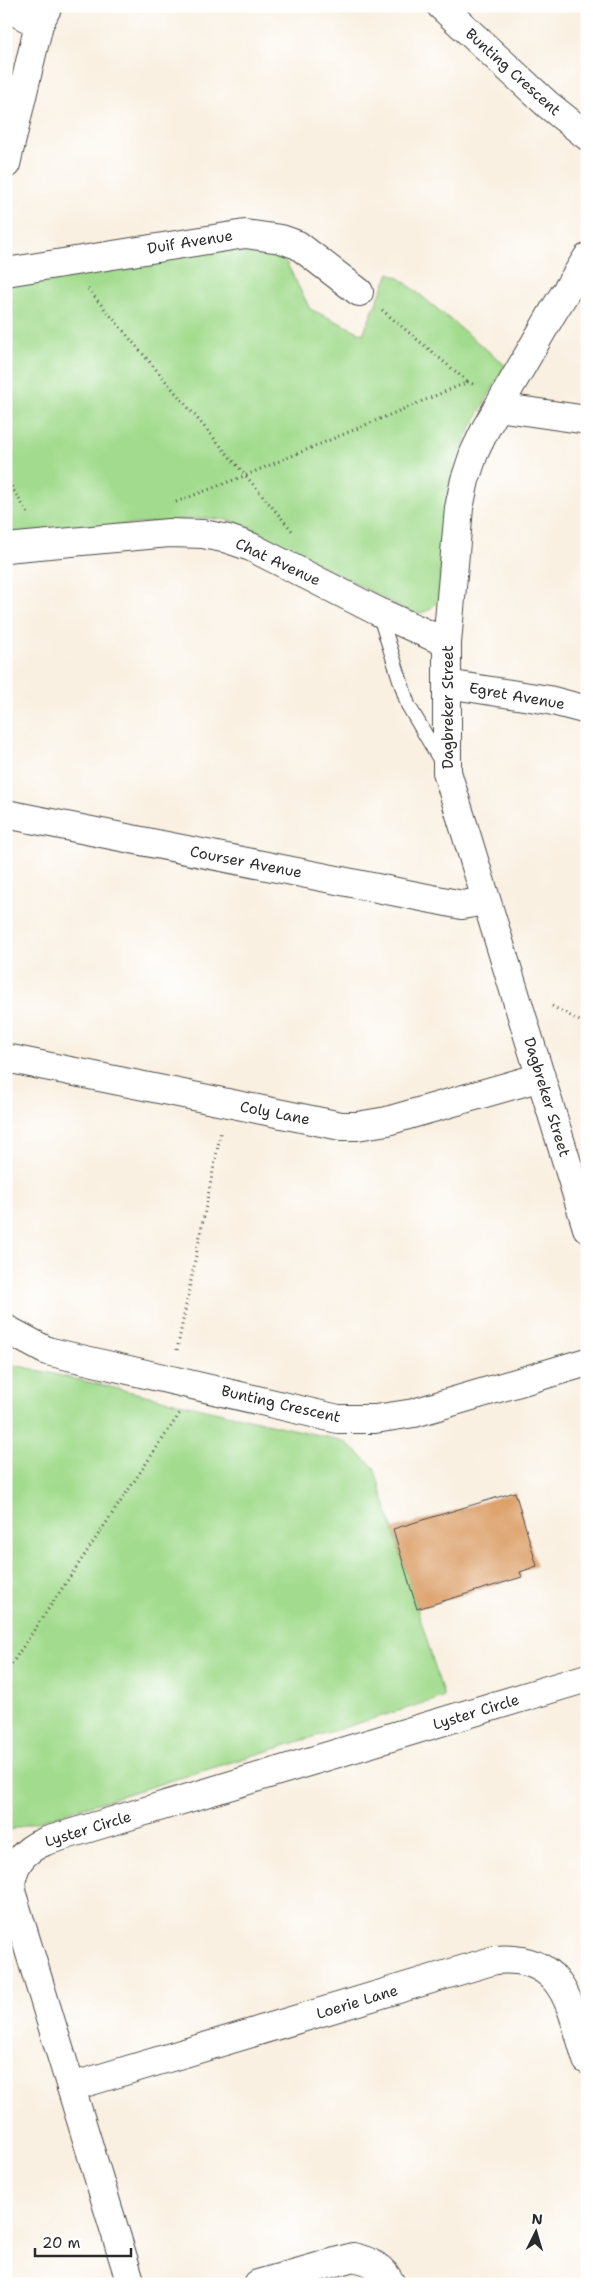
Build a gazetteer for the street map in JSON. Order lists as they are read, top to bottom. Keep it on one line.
{"streets":{"street":["Bunting Crescent","Duif Avenue","Chat Avenue","Egret Avenue","Dagbreker Street","Courser Avenue","Coly Lane","Lyster Circle","Loerie Lane"]},"crossings":[["Chat Avenue","Dagbreker Street"],["Egret Avenue","Dagbreker Street"],["Dagbreker Street","Courser Avenue"],["Dagbreker Street","Coly Lane"],["Lyster Circle","Loerie Lane"]],"scale_bar":"20 m","north":"top"}
